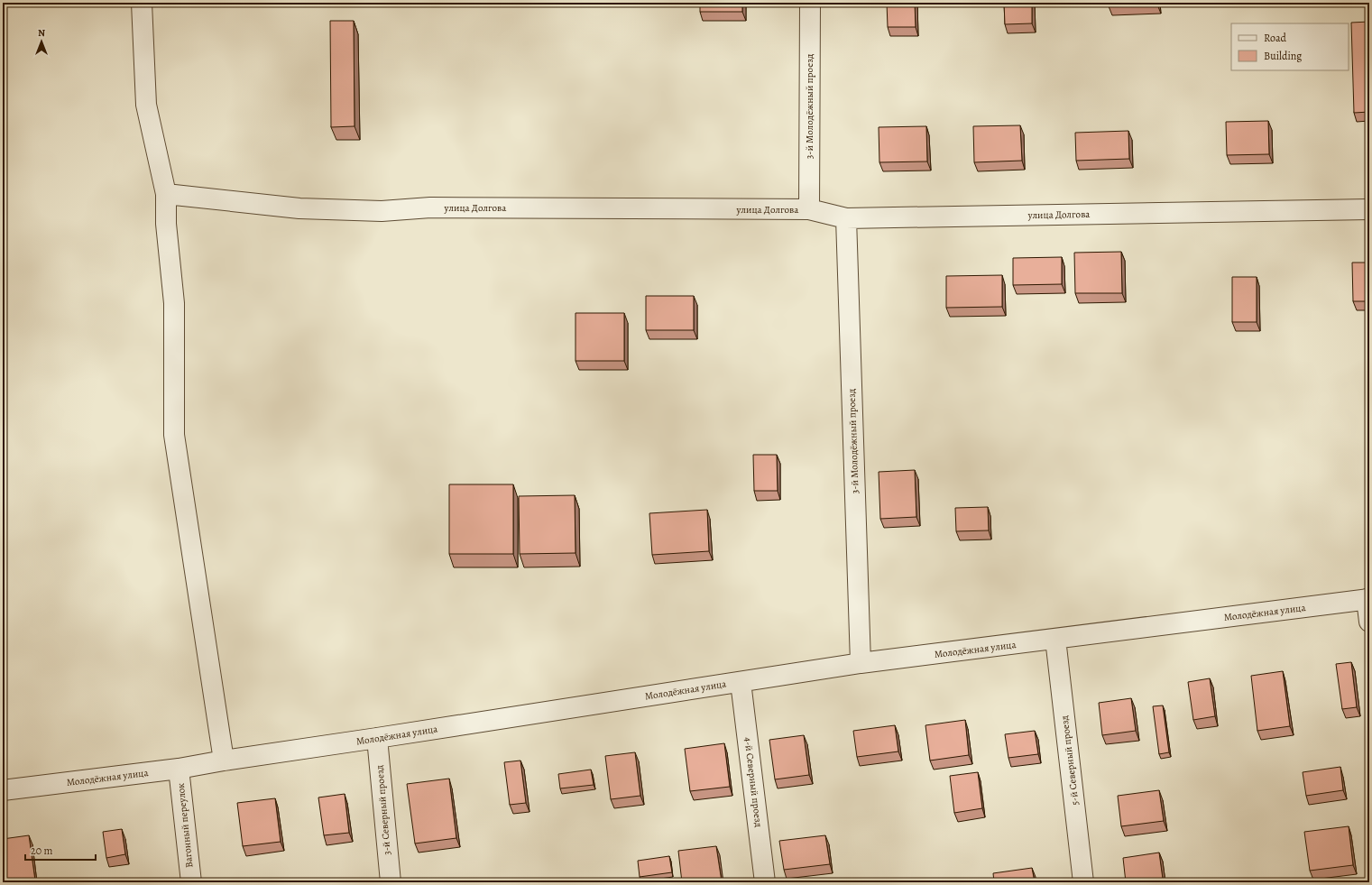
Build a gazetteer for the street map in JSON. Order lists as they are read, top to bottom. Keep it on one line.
{"streets":{"street":["3-й Молодёжный проезд","улица Долгова","Молодёжная улица","5-й Северный проезд","4-й Северный проезд","3-й Северный проезд","Вагонный переулок"]},"crossings":[["3-й Молодёжный проезд","улица Долгова"],["3-й Молодёжный проезд","Молодёжная улица"],["Молодёжная улица","5-й Северный проезд"],["Молодёжная улица","4-й Северный проезд"],["Молодёжная улица","3-й Северный проезд"],["Молодёжная улица","Вагонный переулок"]],"legend":["Road","Building"],"scale_bar":"20 m","north":"top"}
